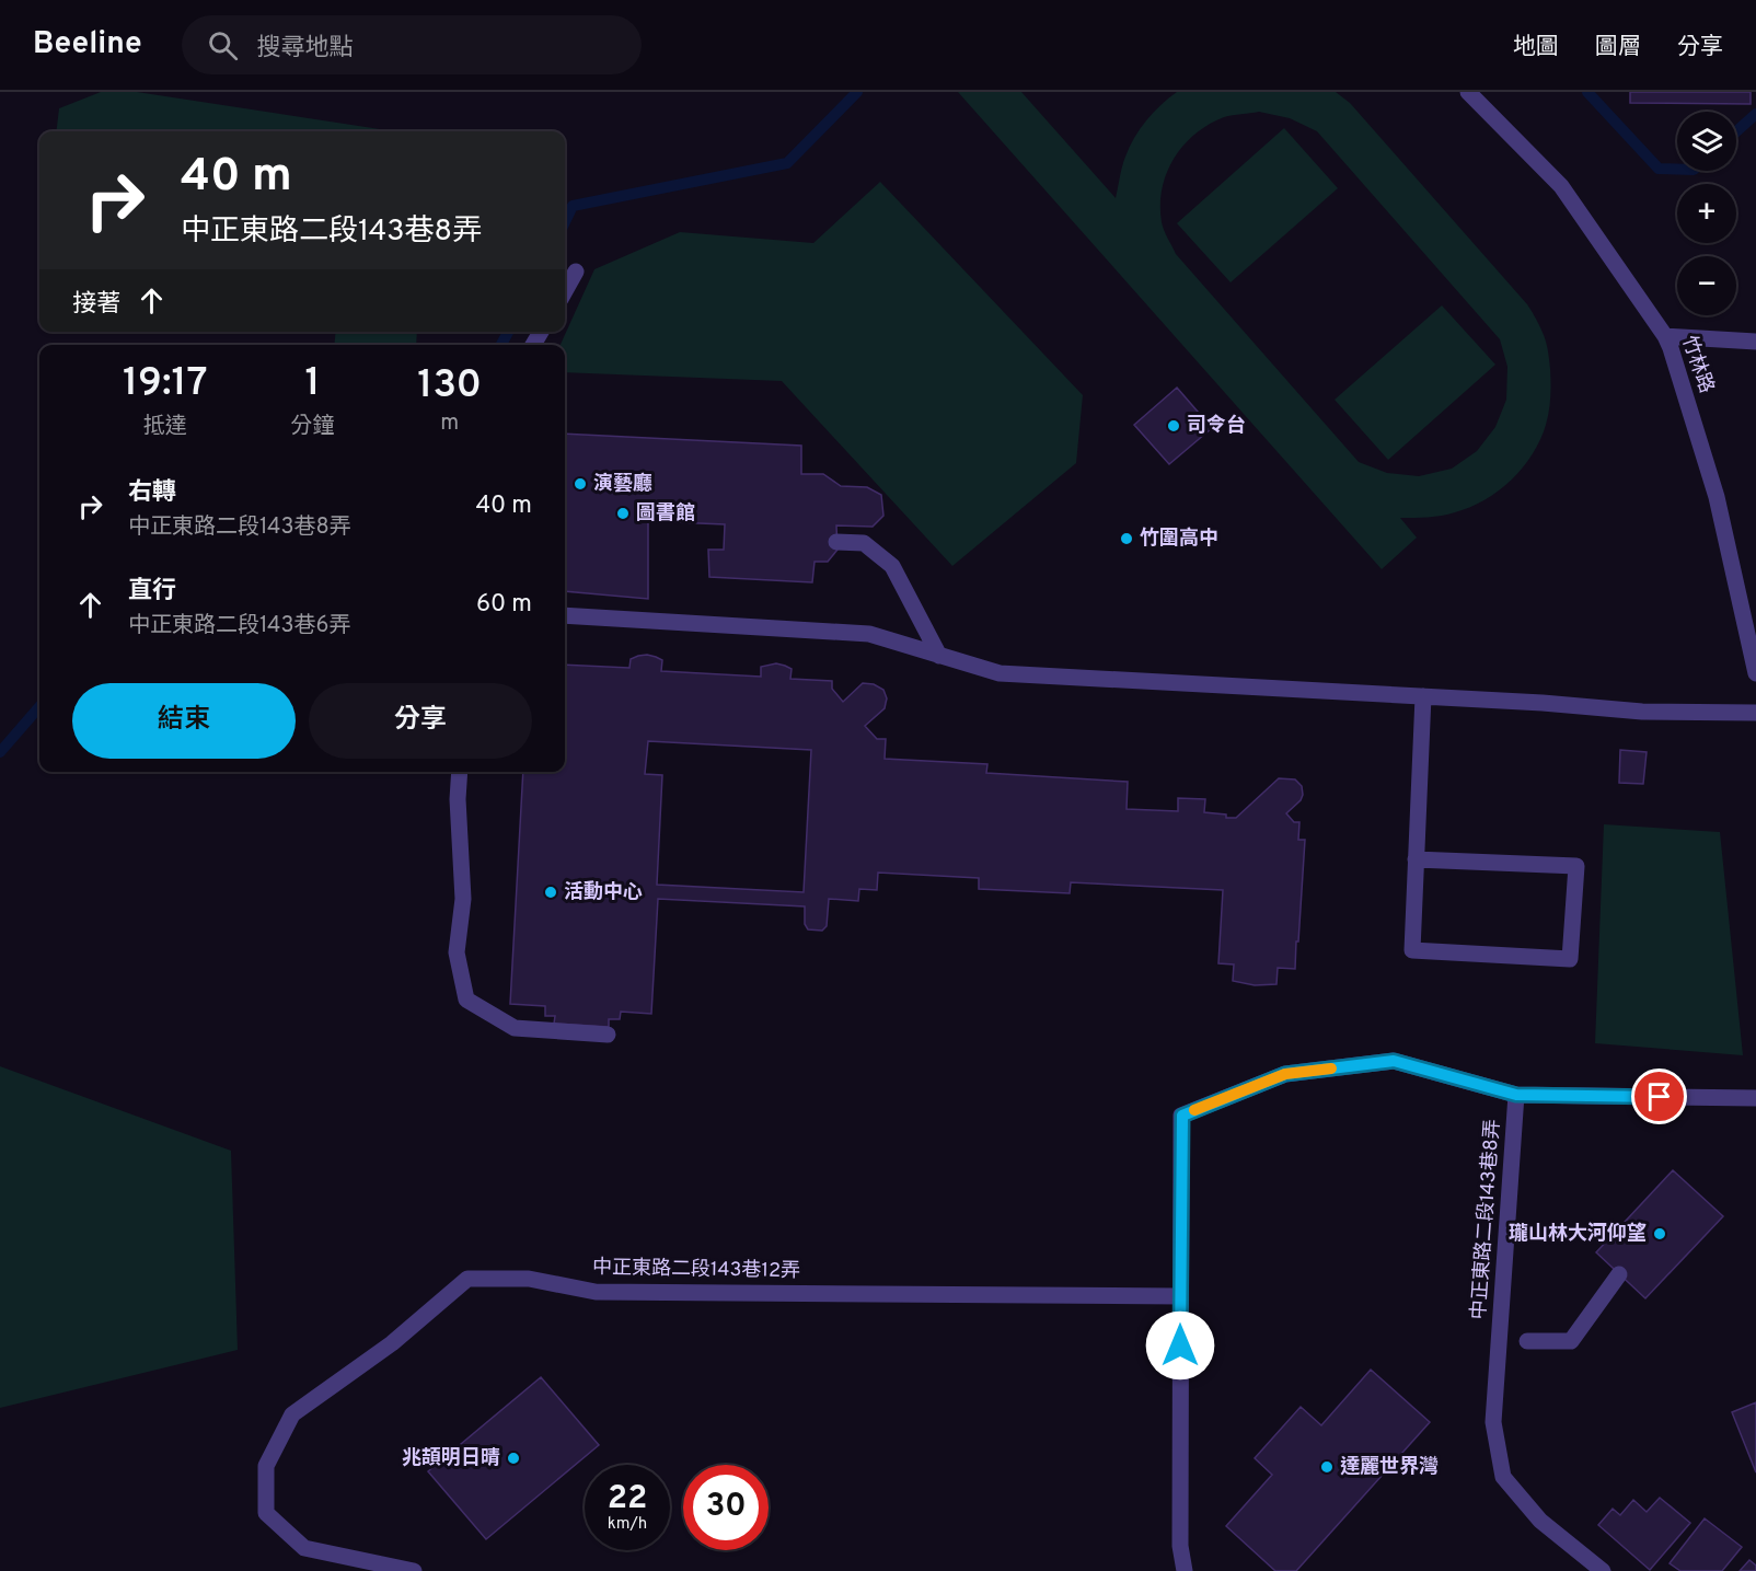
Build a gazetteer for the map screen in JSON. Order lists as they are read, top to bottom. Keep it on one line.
{"streets":{"street":["竹林路","中正東路二段143巷8弄","中正東路二段143巷12弄"]},"crossings":[["中正東路二段143巷8弄","中正東路二段143巷12弄"]],"places":["司令台","演藝廳","圖書館","竹圍高中","活動中心","瓏山林大河仰望","兆頡明日晴","達麗世界灣"],"page":{"header":"Beeline","search":"搜尋地點","nav":["地圖","圖層","分享"],"map_buttons":["+","−"],"turn":["40 m","中正東路二段143巷8弄"],"then":"接著","eta":["19:17","抵達","1","分鐘","130","m"],"list":[{"name":"右轉","note":"中正東路二段143巷8弄","value":"40 m"},{"name":"直行","note":"中正東路二段143巷6弄","value":"60 m"}],"buttons":["結束","分享"],"speed":"22 km/h","limit":"30"}}
